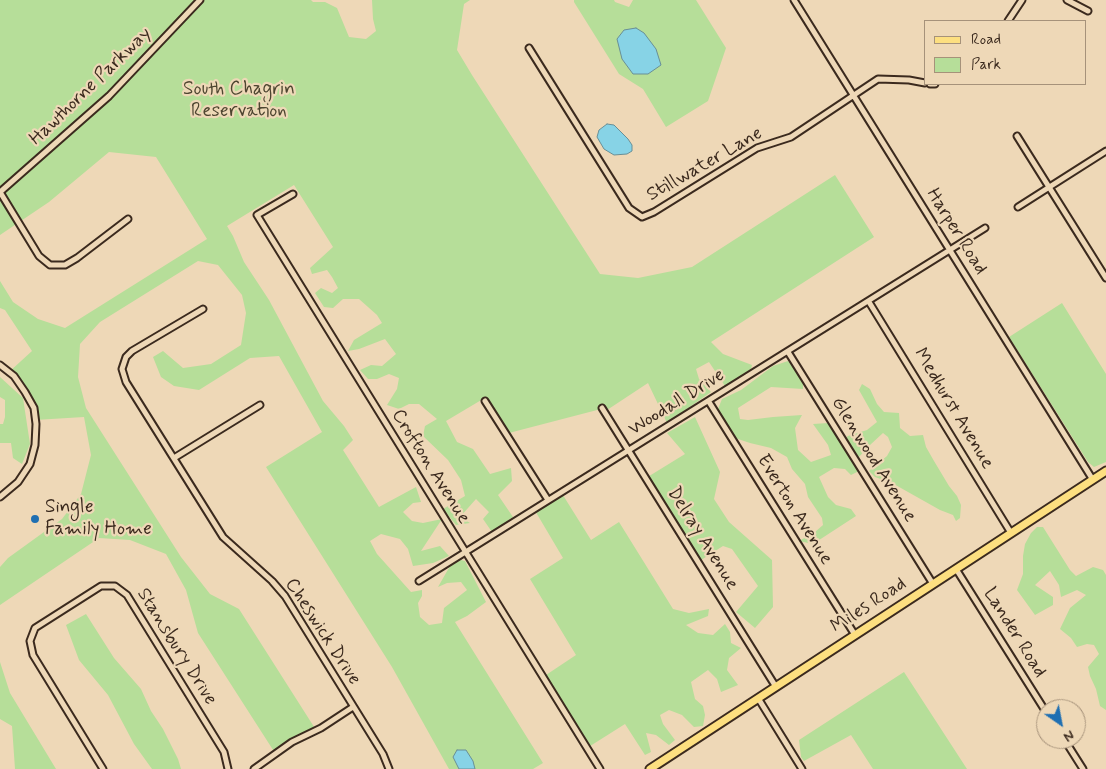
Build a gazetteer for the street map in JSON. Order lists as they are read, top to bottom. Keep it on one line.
{"streets":{"main road":["Miles Road"],"street":["Hawthorne Parkway","Stillwater Lane","Harper Road","Woodall Drive","Medhurst Avenue","Glenwood Avenue","Crofton Avenue","Everton Avenue","Delray Avenue","Cheswick Drive","Lander Road","Stansbury Drive"]},"crossings":[["Stillwater Lane","Harper Road"],["Harper Road","Woodall Drive"],["Harper Road","Miles Road"],["Woodall Drive","Medhurst Avenue"],["Woodall Drive","Glenwood Avenue"],["Woodall Drive","Crofton Avenue"],["Woodall Drive","Everton Avenue"],["Woodall Drive","Delray Avenue"],["Medhurst Avenue","Miles Road"],["Glenwood Avenue","Miles Road"],["Everton Avenue","Miles Road"],["Delray Avenue","Miles Road"],["Miles Road","Lander Road"]],"parks":["South Chagrin Reservation"],"places":["Single Family Home"],"legend":["Road","Park"],"north":"bottom right"}
